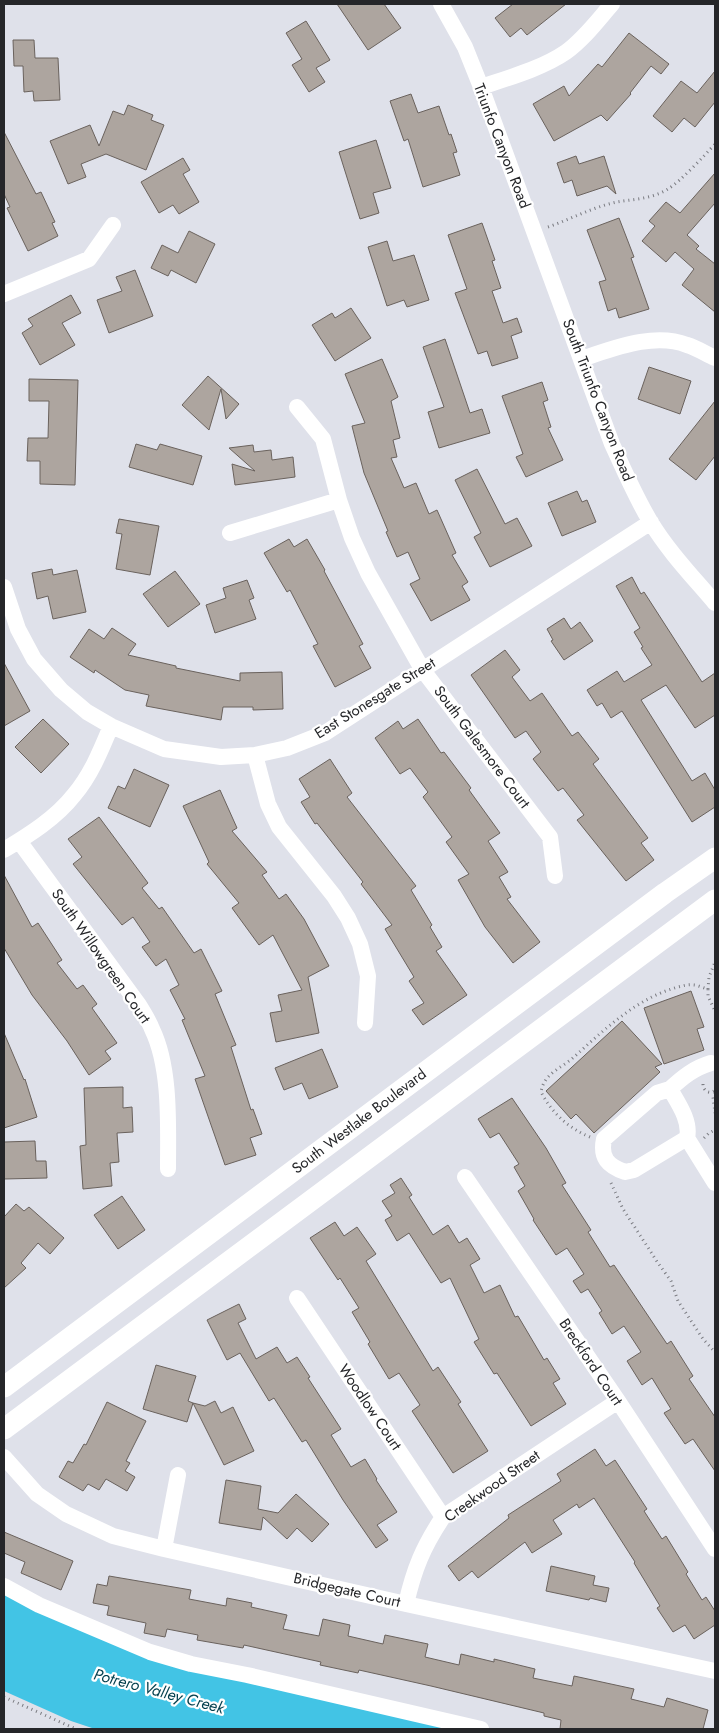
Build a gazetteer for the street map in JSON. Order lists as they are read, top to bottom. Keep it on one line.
{"streets":{"main road":["South Westlake Boulevard"],"street":["Triunfo Canyon Road","South Triunfo Canyon Road","East Stonesgate Street","South Galesmore Court","South Willowgreen Court","Breckford Court","Woodlow Court","Creekwood Street","Bridgegate Court"]},"crossings":[["Triunfo Canyon Road","South Triunfo Canyon Road"],["South Triunfo Canyon Road","East Stonesgate Street"],["East Stonesgate Street","South Galesmore Court"],["Breckford Court","Creekwood Street"],["Woodlow Court","Creekwood Street"],["Creekwood Street","Bridgegate Court"]],"water":["Potrero Valley Creek"]}
